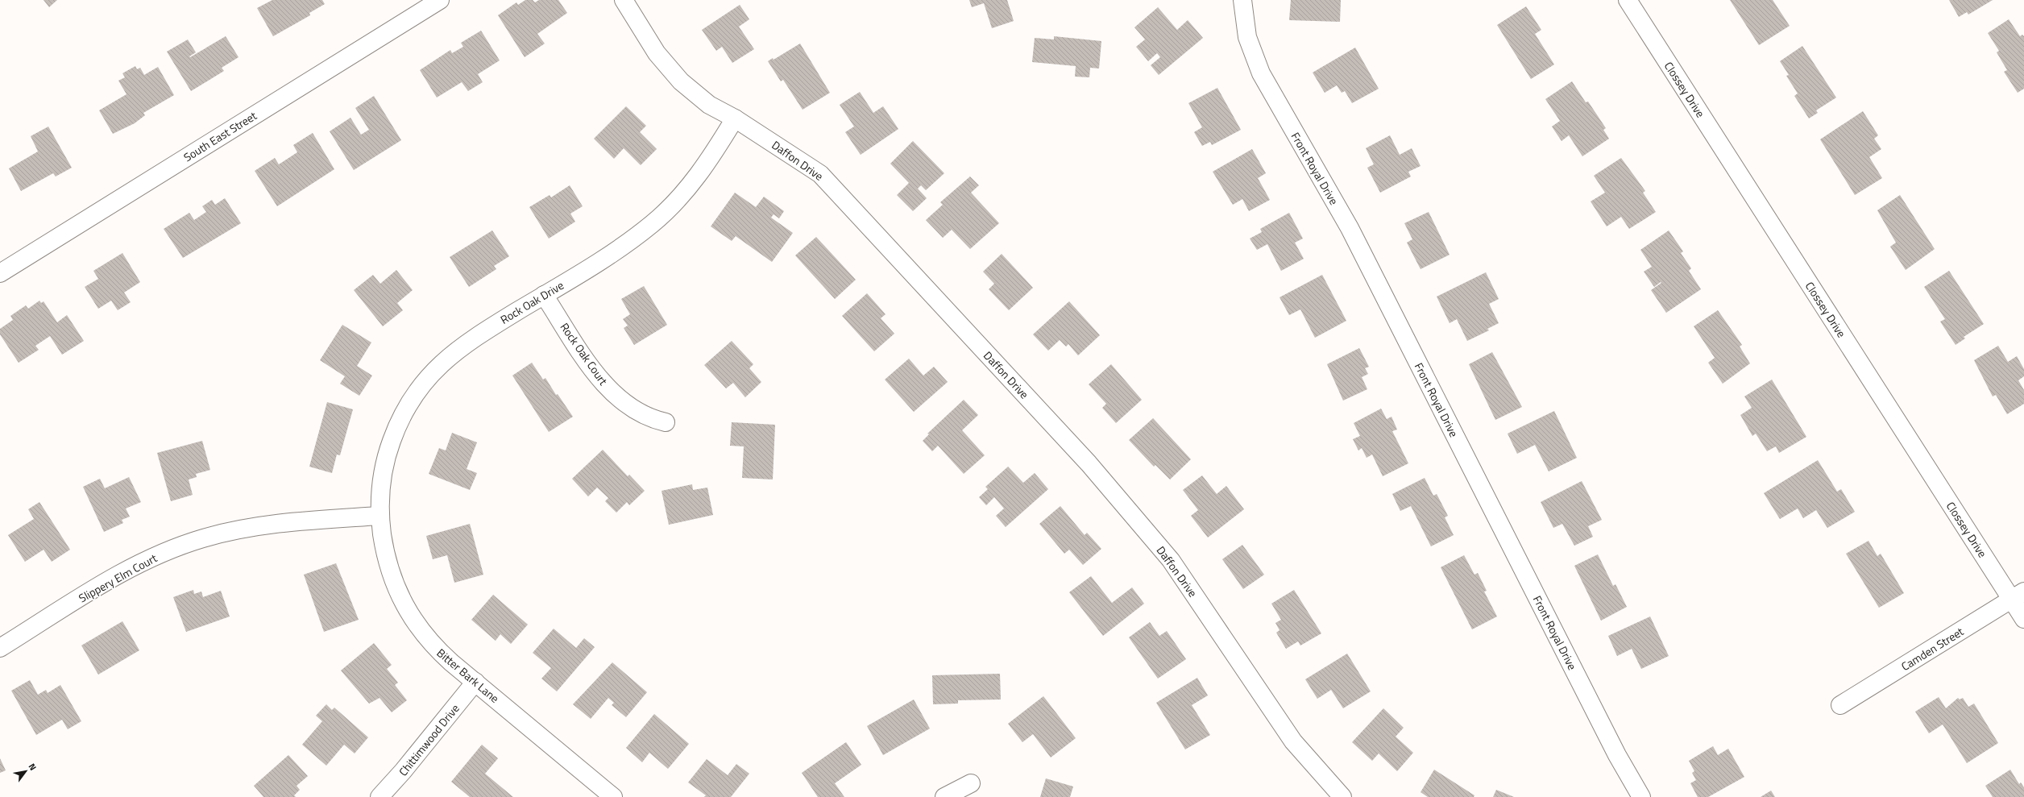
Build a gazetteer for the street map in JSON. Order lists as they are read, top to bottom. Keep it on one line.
{"streets":{"street":["Clossey Drive","South East Street","Daffon Drive","Front Royal Drive","Rock Oak Drive","Rock Oak Court","Slippery Elm Court","Camden Street","Bitter Bark Lane","Chittimwood Drive"]},"crossings":[["Clossey Drive","Camden Street"],["Daffon Drive","Rock Oak Drive"],["Rock Oak Drive","Rock Oak Court"],["Rock Oak Drive","Slippery Elm Court"],["Rock Oak Drive","Bitter Bark Lane"],["Slippery Elm Court","Bitter Bark Lane"],["Bitter Bark Lane","Chittimwood Drive"]],"north":"top right"}
